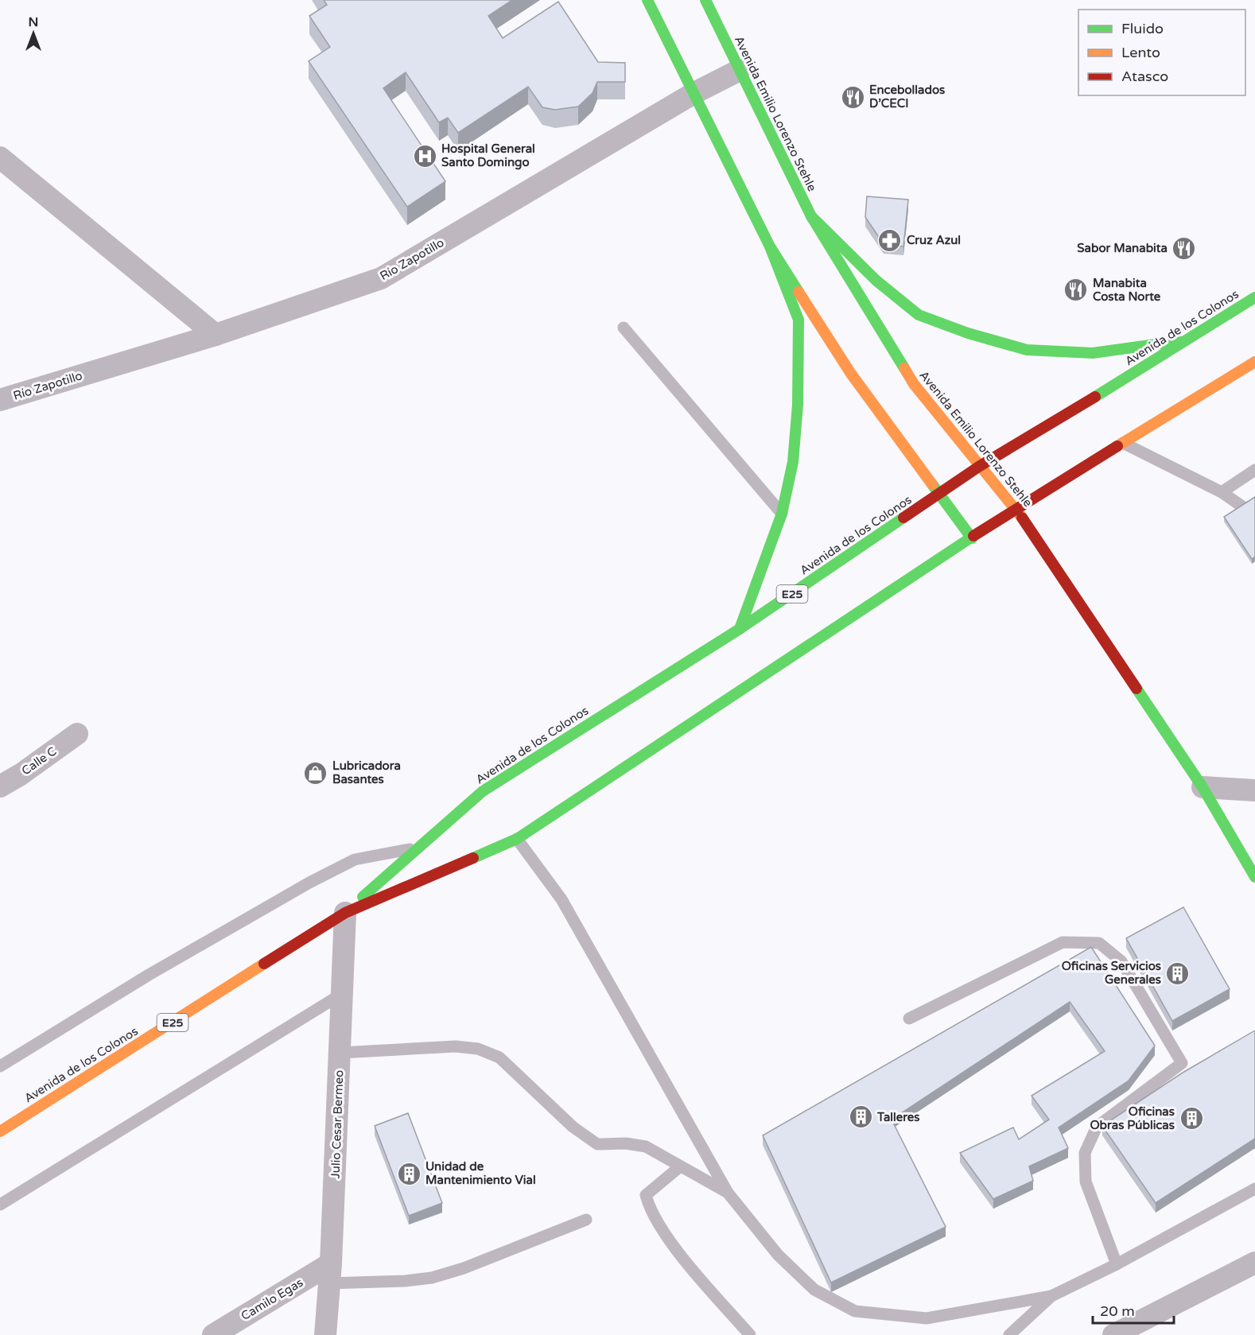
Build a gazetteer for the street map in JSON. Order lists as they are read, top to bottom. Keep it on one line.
{"streets":{"main road":["Avenida Emilio Lorenzo Stehle","Avenida de los Colonos","E25"],"street":["Río Zapotillo","Calle C","Julio Cesar Bermeo","Camilo Egas"]},"crossings":[["Avenida Emilio Lorenzo Stehle","Río Zapotillo"],["Avenida Emilio Lorenzo Stehle","Avenida de los Colonos"],["Avenida de los Colonos","Julio Cesar Bermeo"],["Julio Cesar Bermeo","Camilo Egas"]],"places":{"restaurant":["Encebollados D’CECI","Sabor Manabita","Manabita Costa Norte"],"hospital":["Hospital General Santo Domingo"],"pharmacy":["Cruz Azul"],"shop":["Lubricadora Basantes"],"building":["Oficinas Servicios Generales","Talleres","Oficinas Obras Públicas","Unidad de Mantenimiento Vial"]},"legend":["Fluido","Lento","Atasco"],"scale_bar":"20 m","north":"top"}
